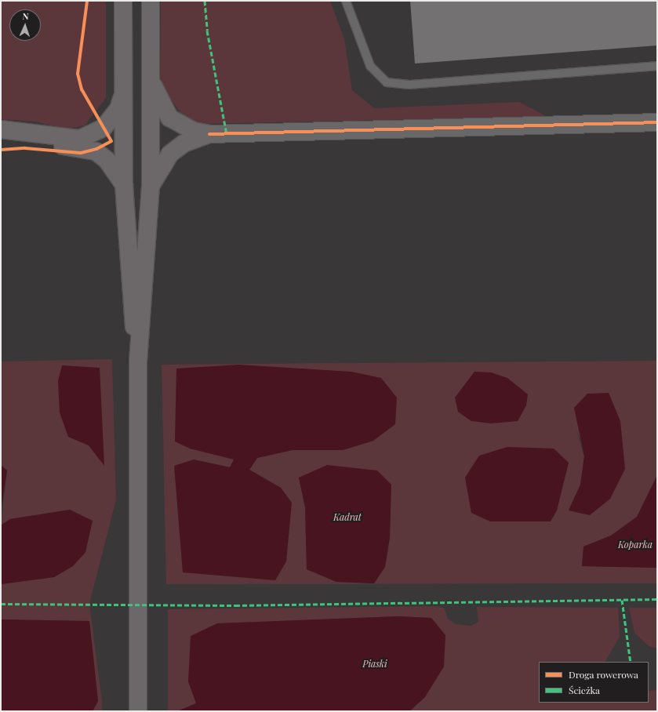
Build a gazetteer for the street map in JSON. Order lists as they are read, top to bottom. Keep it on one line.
{"water":["Kadrat","Koparka","Piaski"],"legend":["Droga rowerowa","Ścieżka"],"north":"top"}
